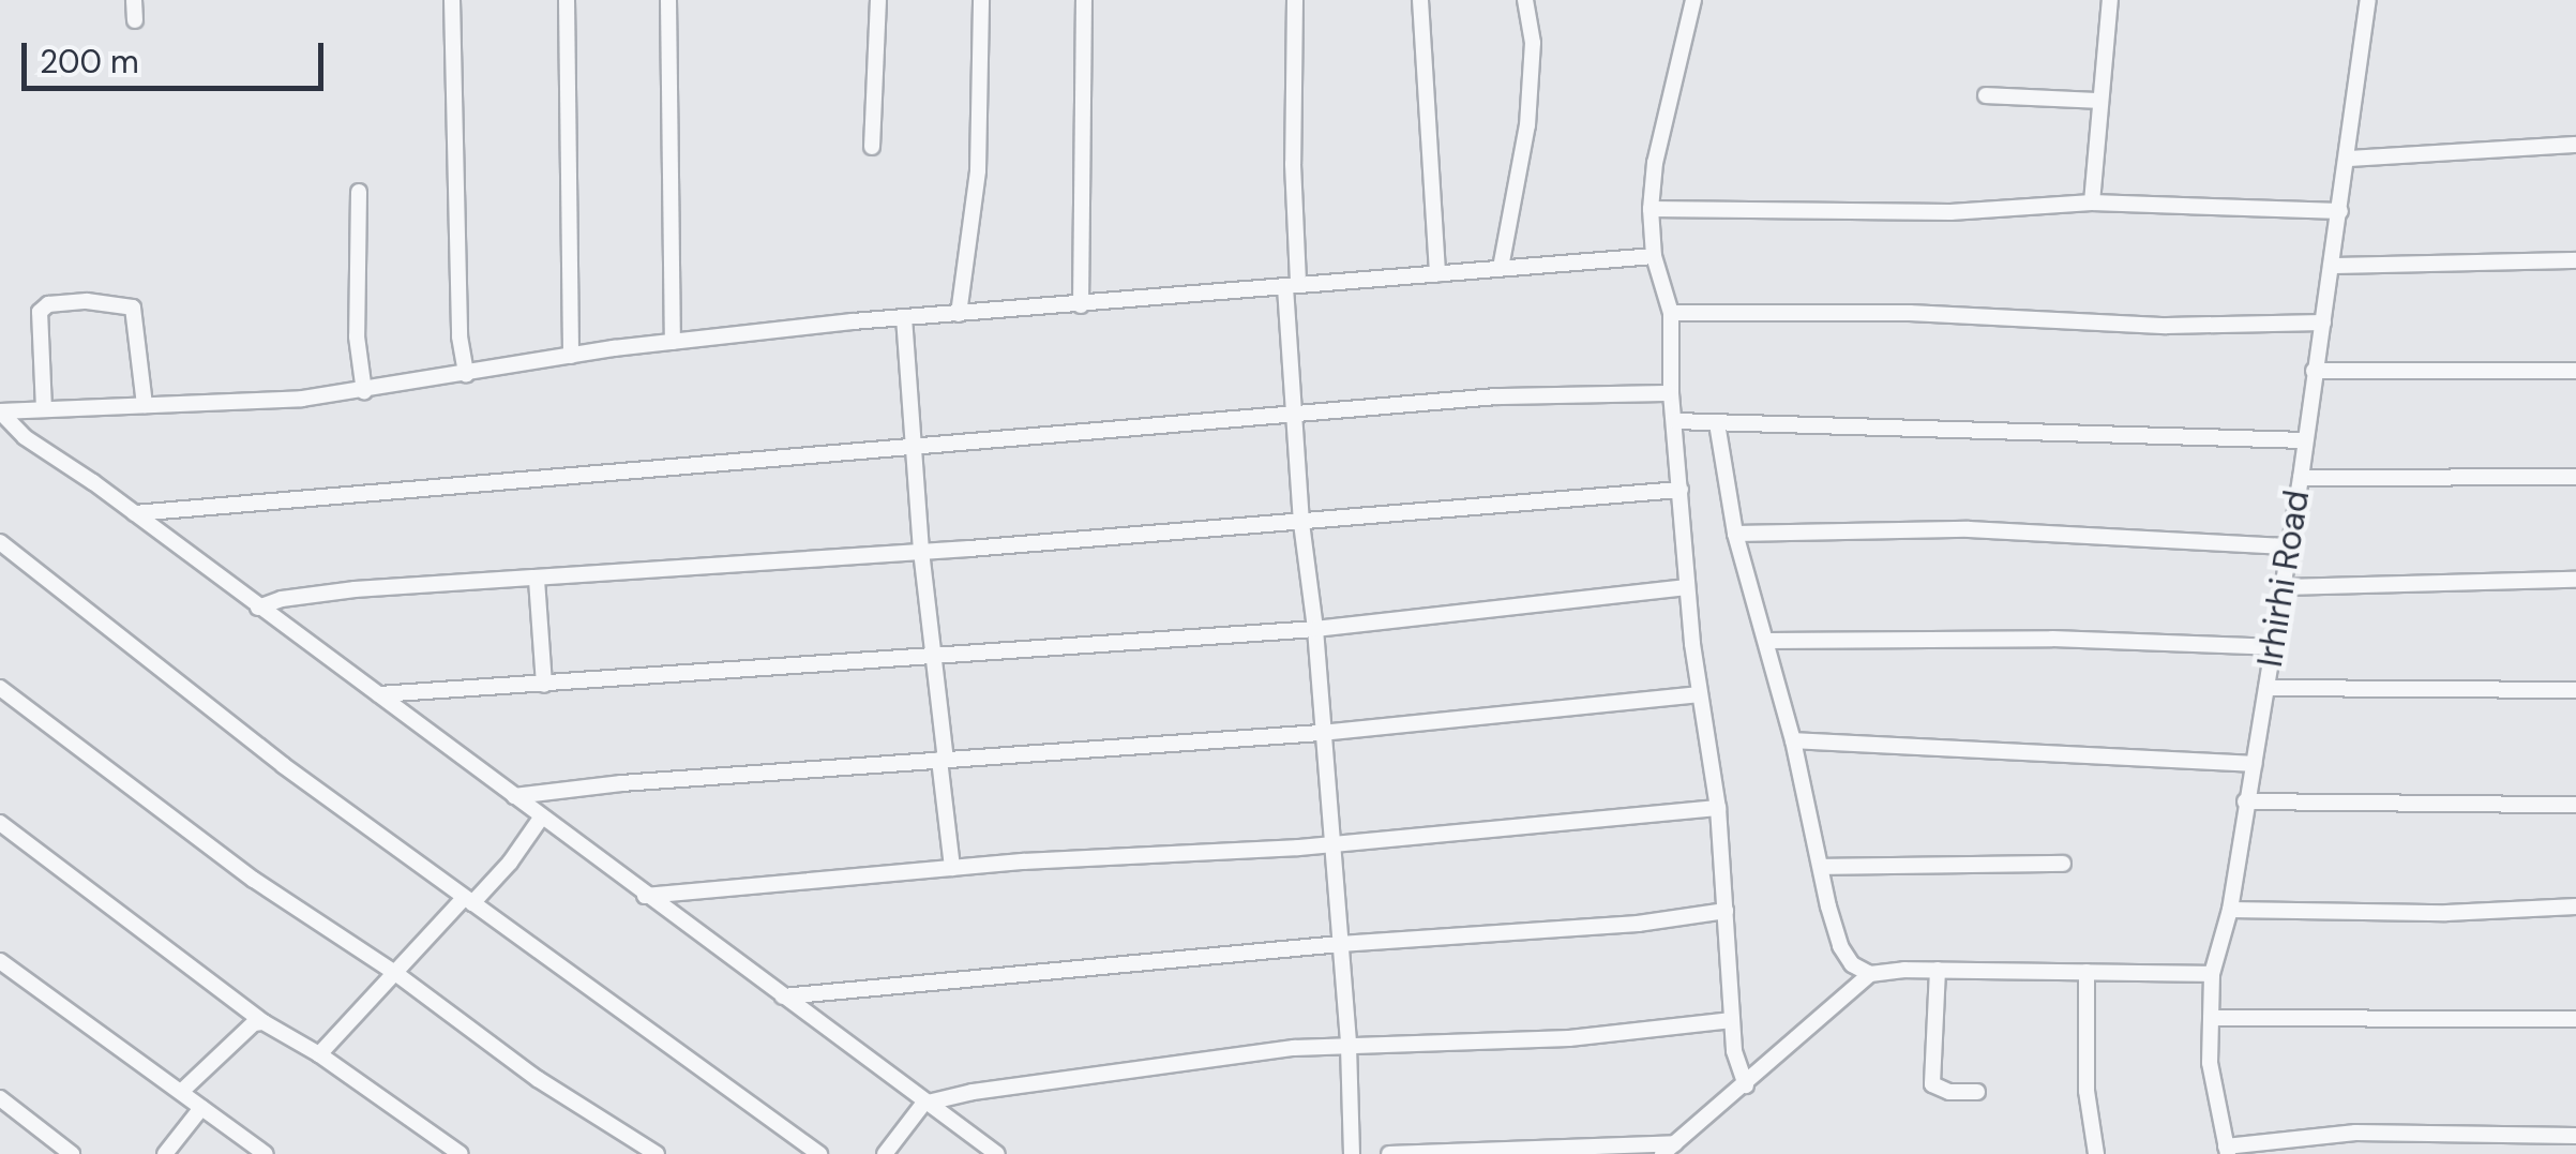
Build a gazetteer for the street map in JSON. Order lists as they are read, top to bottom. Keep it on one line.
{"streets":{"street":["Irhirhi Road"]},"scale_bar":"200 m"}
